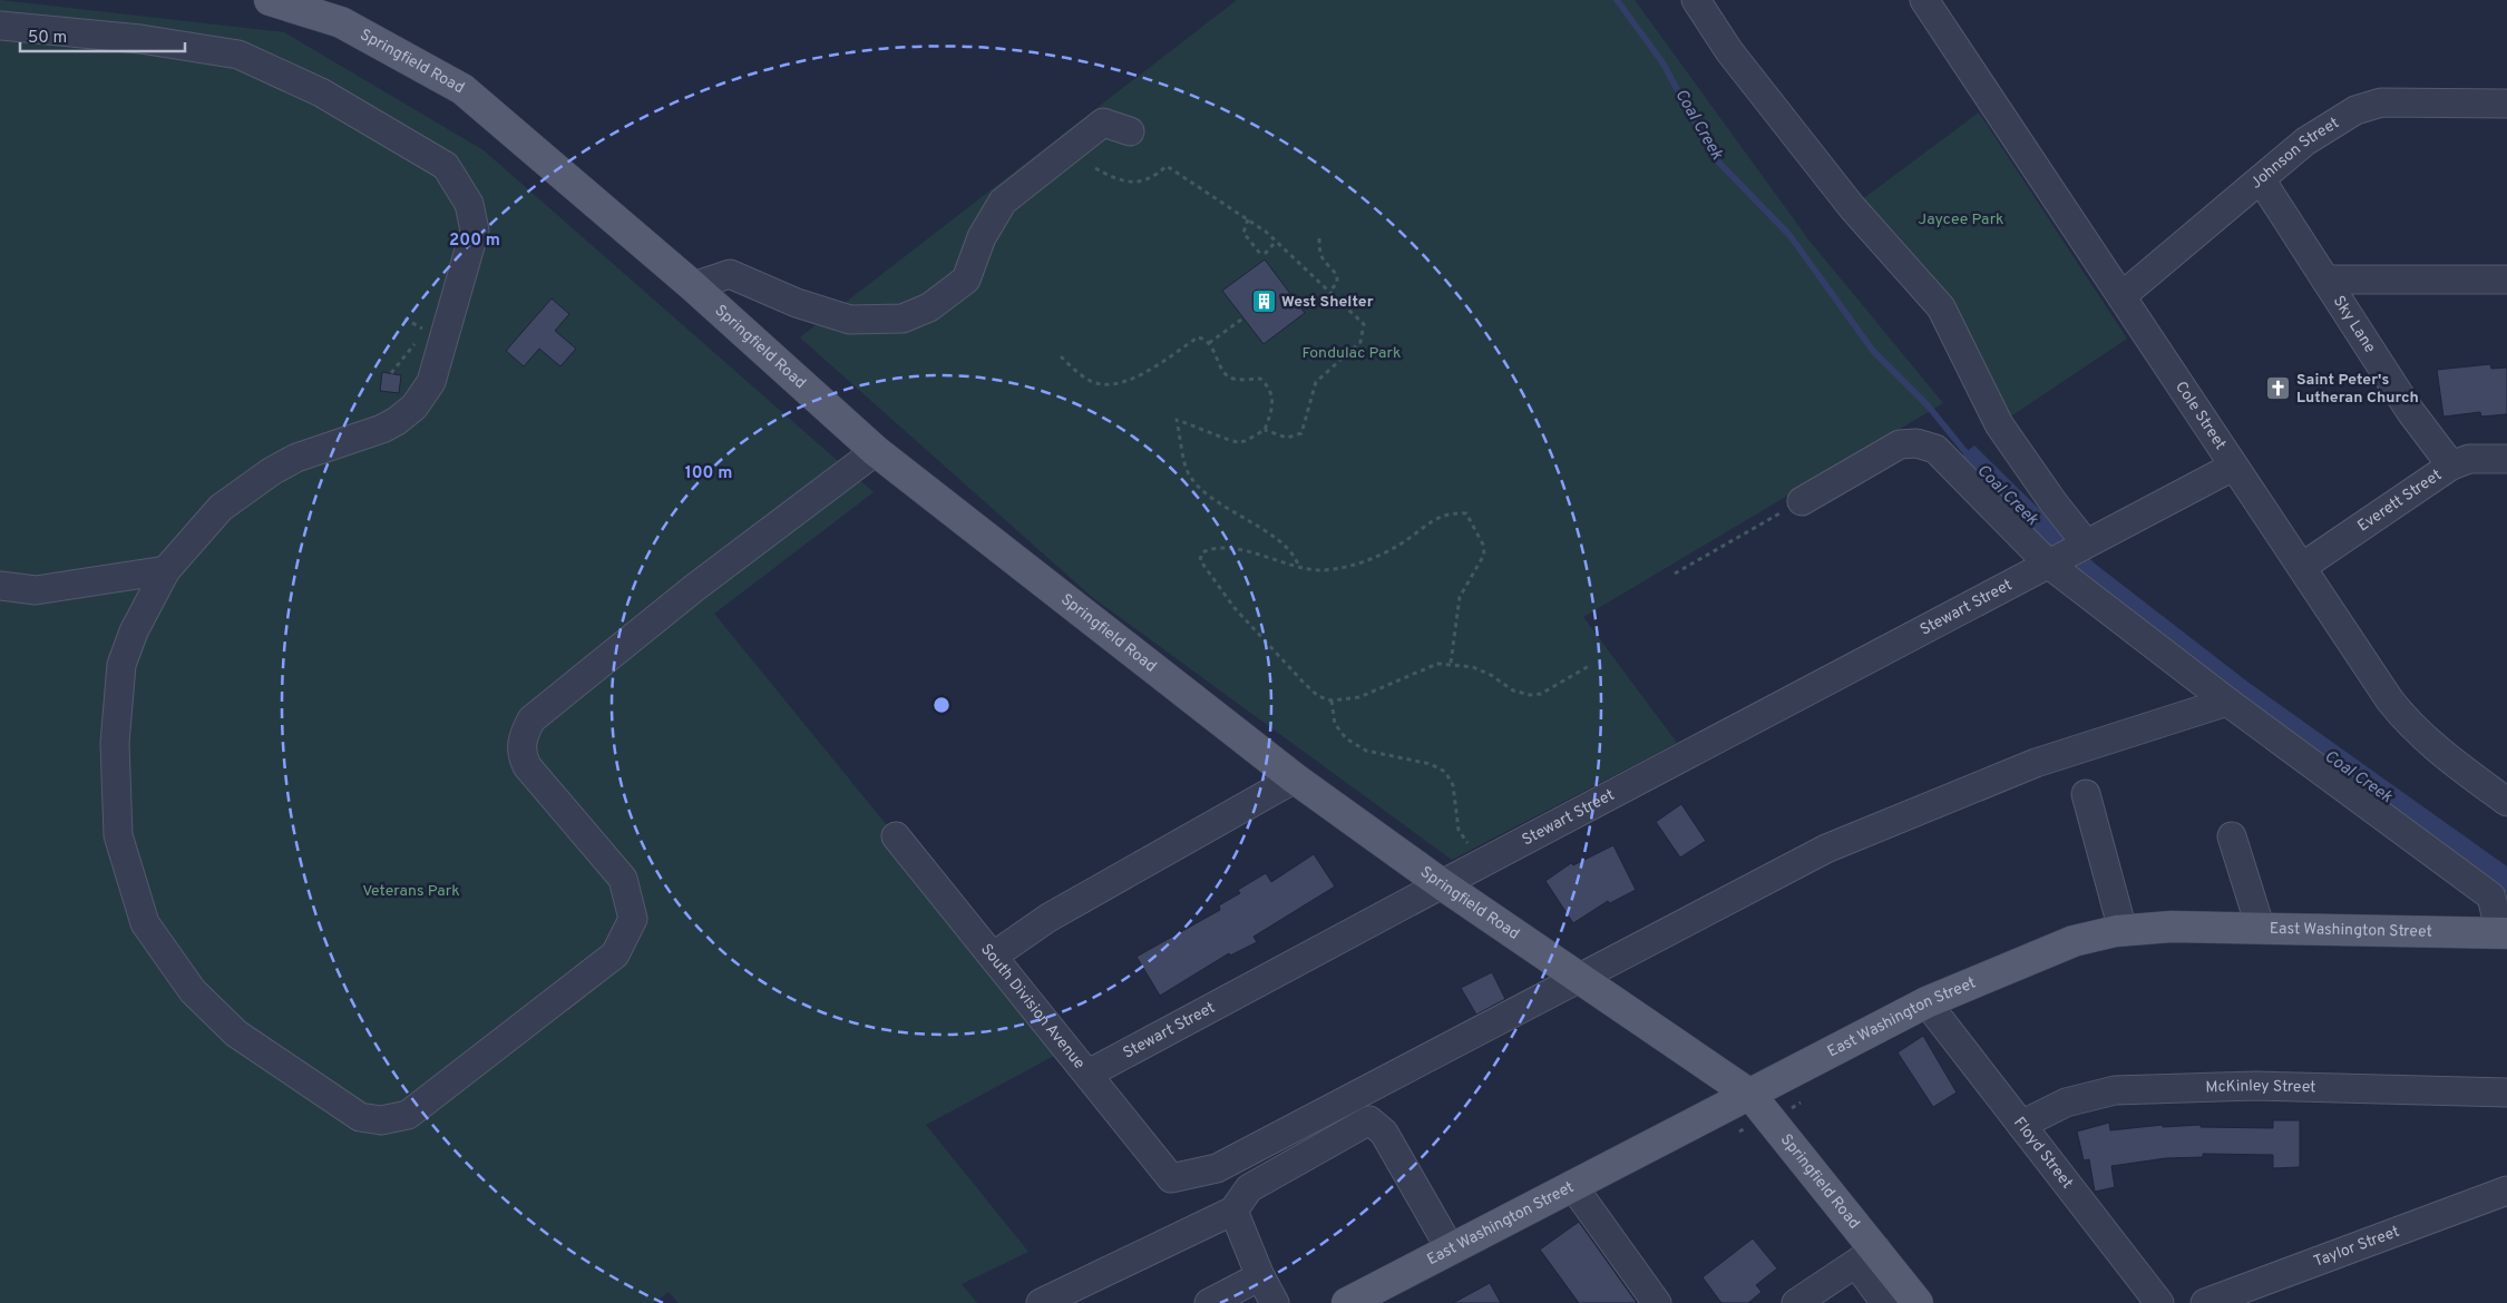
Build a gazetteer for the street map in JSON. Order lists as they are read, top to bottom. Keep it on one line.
{"streets":{"main road":["Springfield Road","East Washington Street"],"street":["Johnson Street","Sky Lane","Cole Street","Everett Street","Stewart Street","South Division Avenue","McKinley Street","Floyd Street","Taylor Street"]},"crossings":[["Springfield Road","Stewart Street"],["Springfield Road","East Washington Street"],["Springfield Road","South Division Avenue"],["Johnson Street","Sky Lane"],["Johnson Street","Cole Street"],["Sky Lane","Everett Street"],["Cole Street","Everett Street"],["Stewart Street","South Division Avenue"],["East Washington Street","Floyd Street"],["McKinley Street","Floyd Street"]],"water":["Coal Creek"],"parks":["Jaycee Park","Fondulac Park","Veterans Park"],"places":{"building":["West Shelter"],"church":["Saint Peter's Lutheran Church"]},"scale_bar":"50 m","rings":["200 m","100 m"]}
